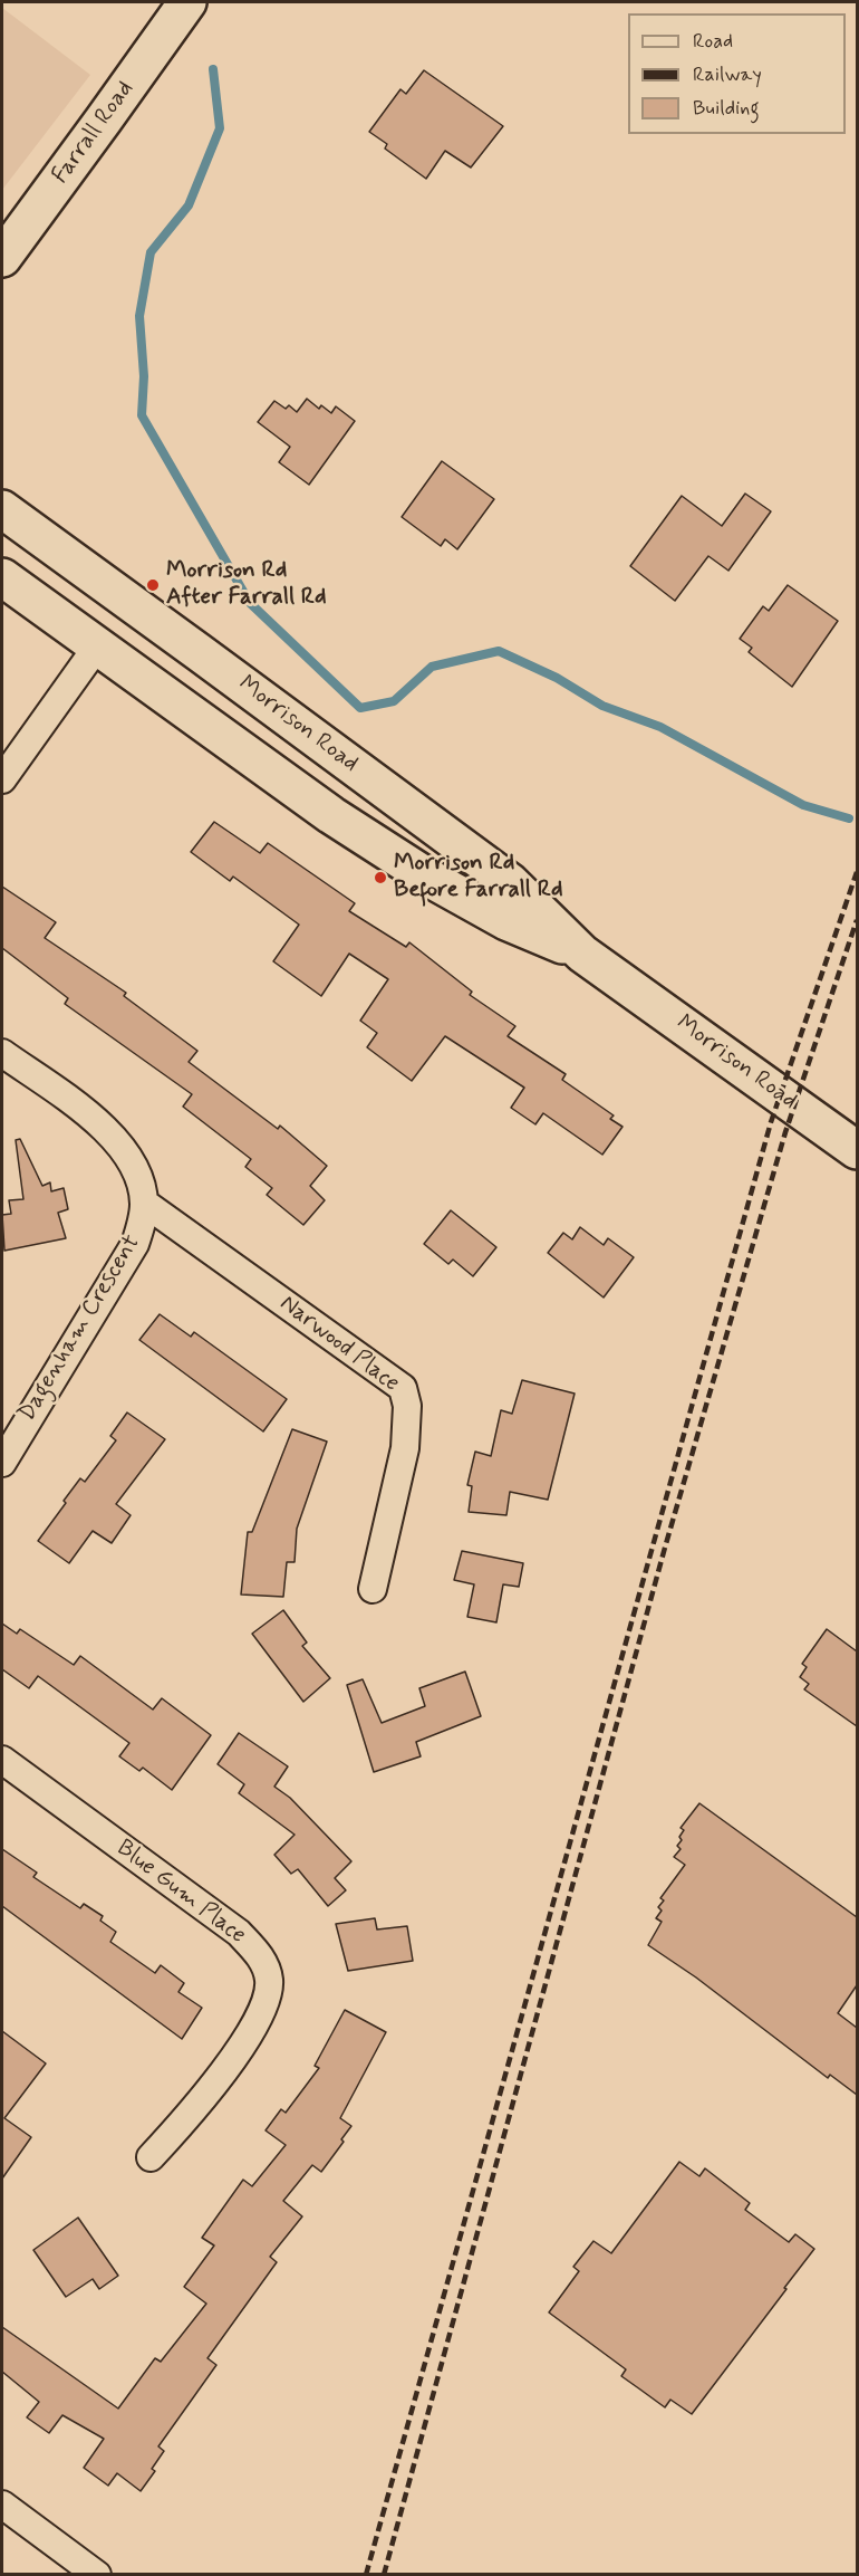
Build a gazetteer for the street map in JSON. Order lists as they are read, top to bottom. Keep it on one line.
{"streets":{"main road":["Farrall Road","Morrison Road"],"street":["Dagenham Crescent","Narwood Place","Blue Gum Place"]},"crossings":[["Dagenham Crescent","Narwood Place"]],"places":["Morrison Rd After Farrall Rd","Morrison Rd Before Farrall Rd"],"legend":["Road","Railway","Building"]}
